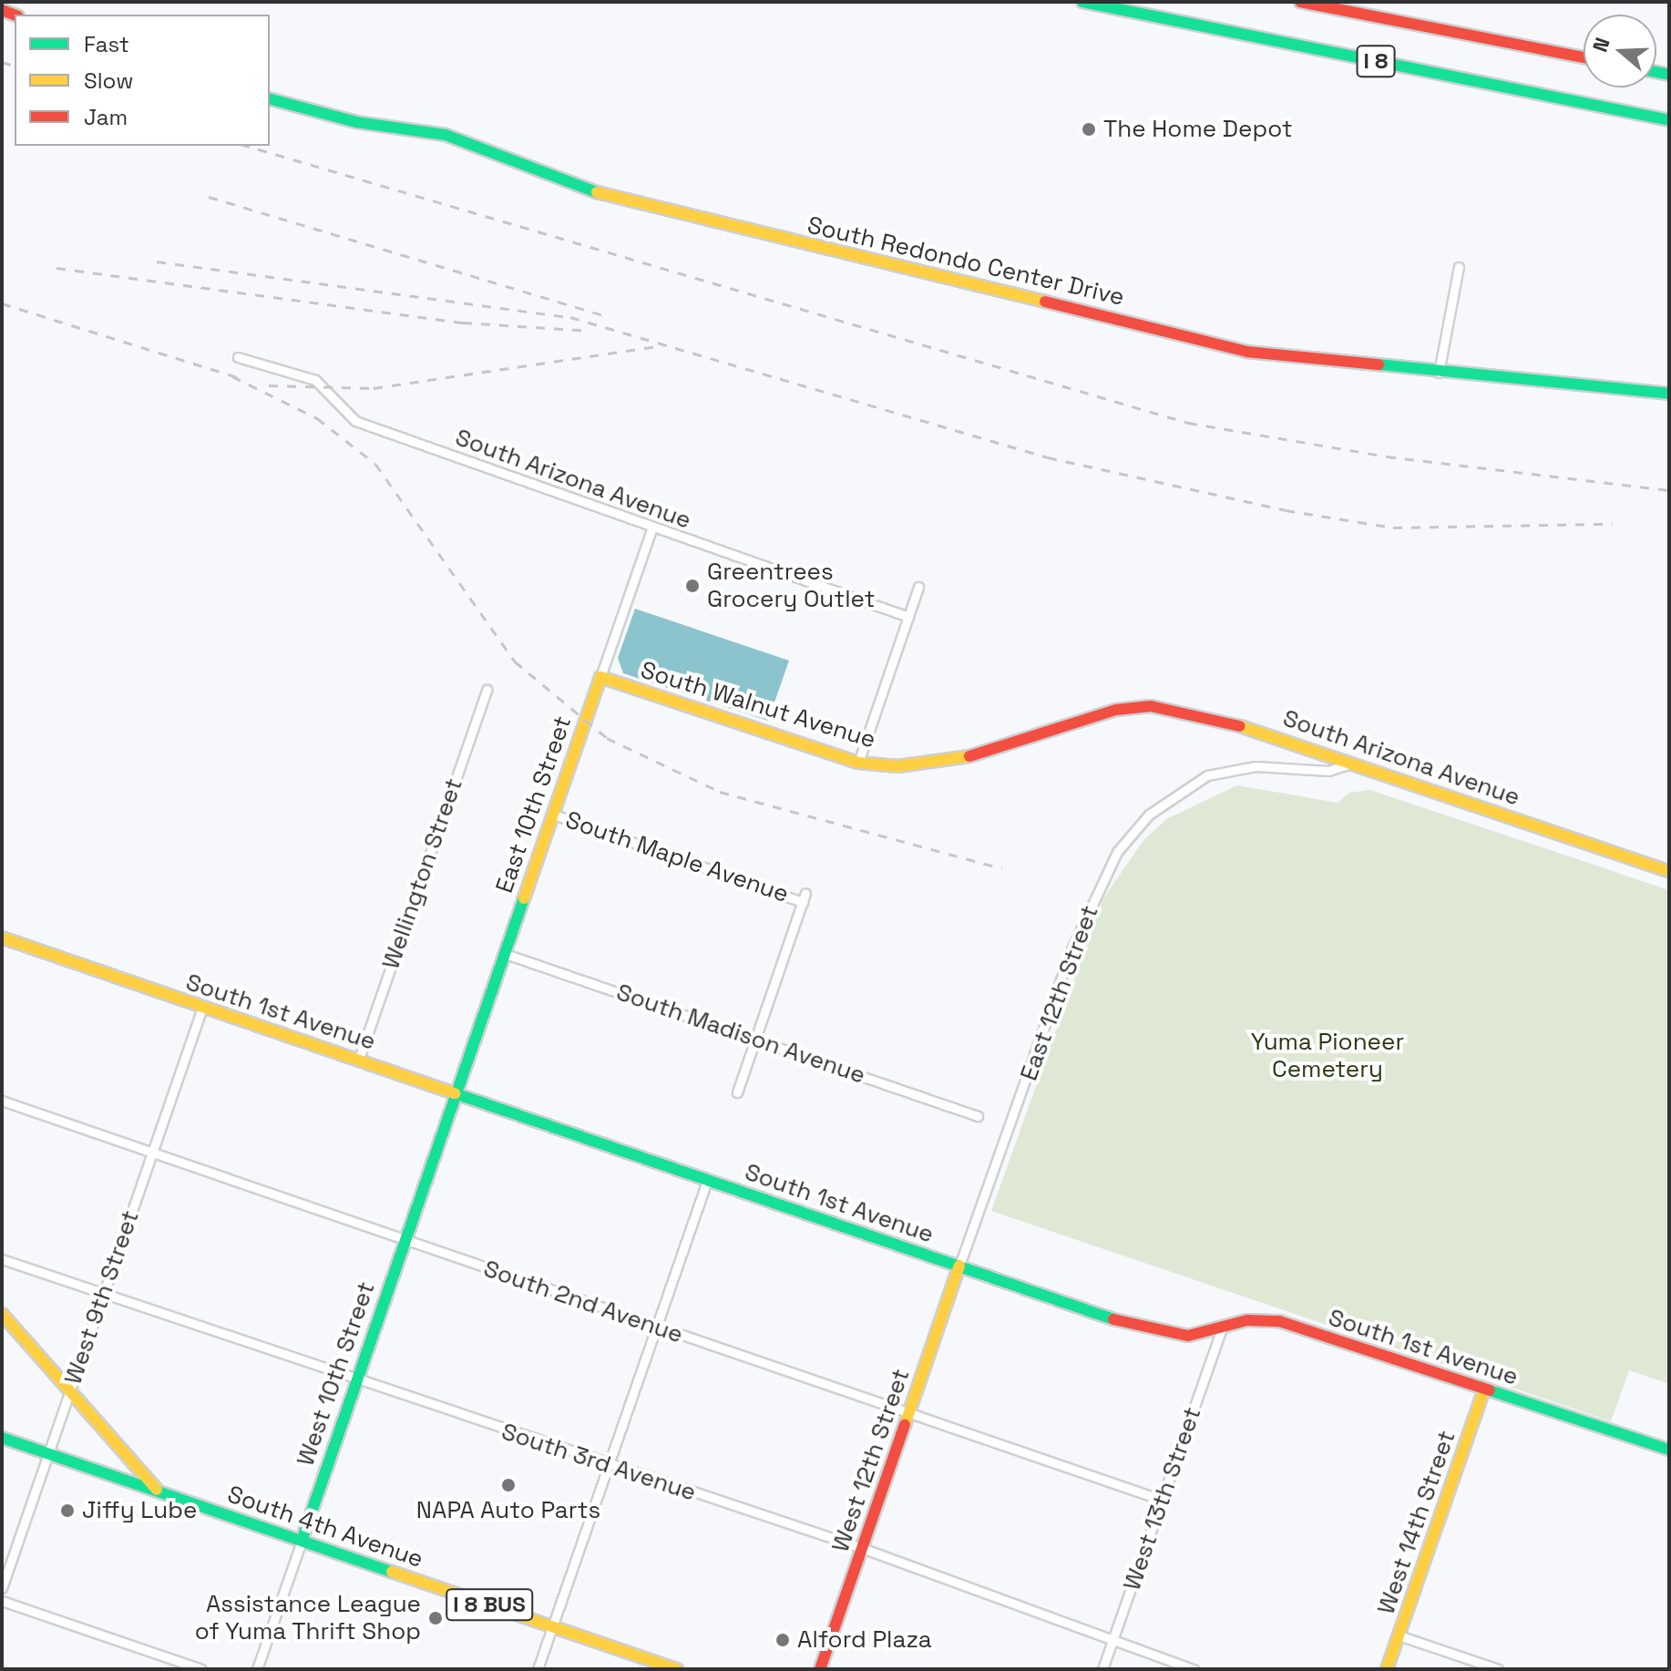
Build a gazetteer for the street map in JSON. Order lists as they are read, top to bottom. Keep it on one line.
{"streets":{"main road":["I 8","South Redondo Center Drive","South Arizona Avenue","South Walnut Avenue","East 10th Street","South 1st Avenue","West 10th Street","West 12th Street","West 14th Street","South 4th Avenue","I 8 BUS"],"street":["South Maple Avenue","Wellington Street","East 12th Street","South Madison Avenue","West 9th Street","South 2nd Avenue","South 3rd Avenue","West 13th Street"]},"crossings":[["South Arizona Avenue","South Walnut Avenue"],["South Arizona Avenue","East 10th Street"],["South Arizona Avenue","East 12th Street"],["South Walnut Avenue","East 10th Street"],["East 10th Street","South Maple Avenue"],["East 10th Street","South 1st Avenue"],["East 10th Street","South Madison Avenue"],["East 10th Street","West 10th Street"],["Wellington Street","South 1st Avenue"],["East 12th Street","South 1st Avenue"],["East 12th Street","West 12th Street"],["South 1st Avenue","West 9th Street"],["South 1st Avenue","West 10th Street"],["South 1st Avenue","West 12th Street"],["South 1st Avenue","West 13th Street"],["South 1st Avenue","West 14th Street"],["West 9th Street","South 2nd Avenue"],["West 9th Street","South 3rd Avenue"],["West 9th Street","South 4th Avenue"],["South 2nd Avenue","West 10th Street"],["South 2nd Avenue","West 12th Street"],["South 2nd Avenue","West 13th Street"],["West 10th Street","South 3rd Avenue"],["West 10th Street","South 4th Avenue"],["West 12th Street","South 3rd Avenue"],["South 3rd Avenue","West 13th Street"]],"parks":["Yuma Pioneer Cemetery"],"places":["The Home Depot","Greentrees Grocery Outlet","NAPA Auto Parts","Jiffy Lube","Assistance League of Yuma Thrift Shop","Alford Plaza"],"legend":["Fast","Slow","Jam"],"north":"left"}
